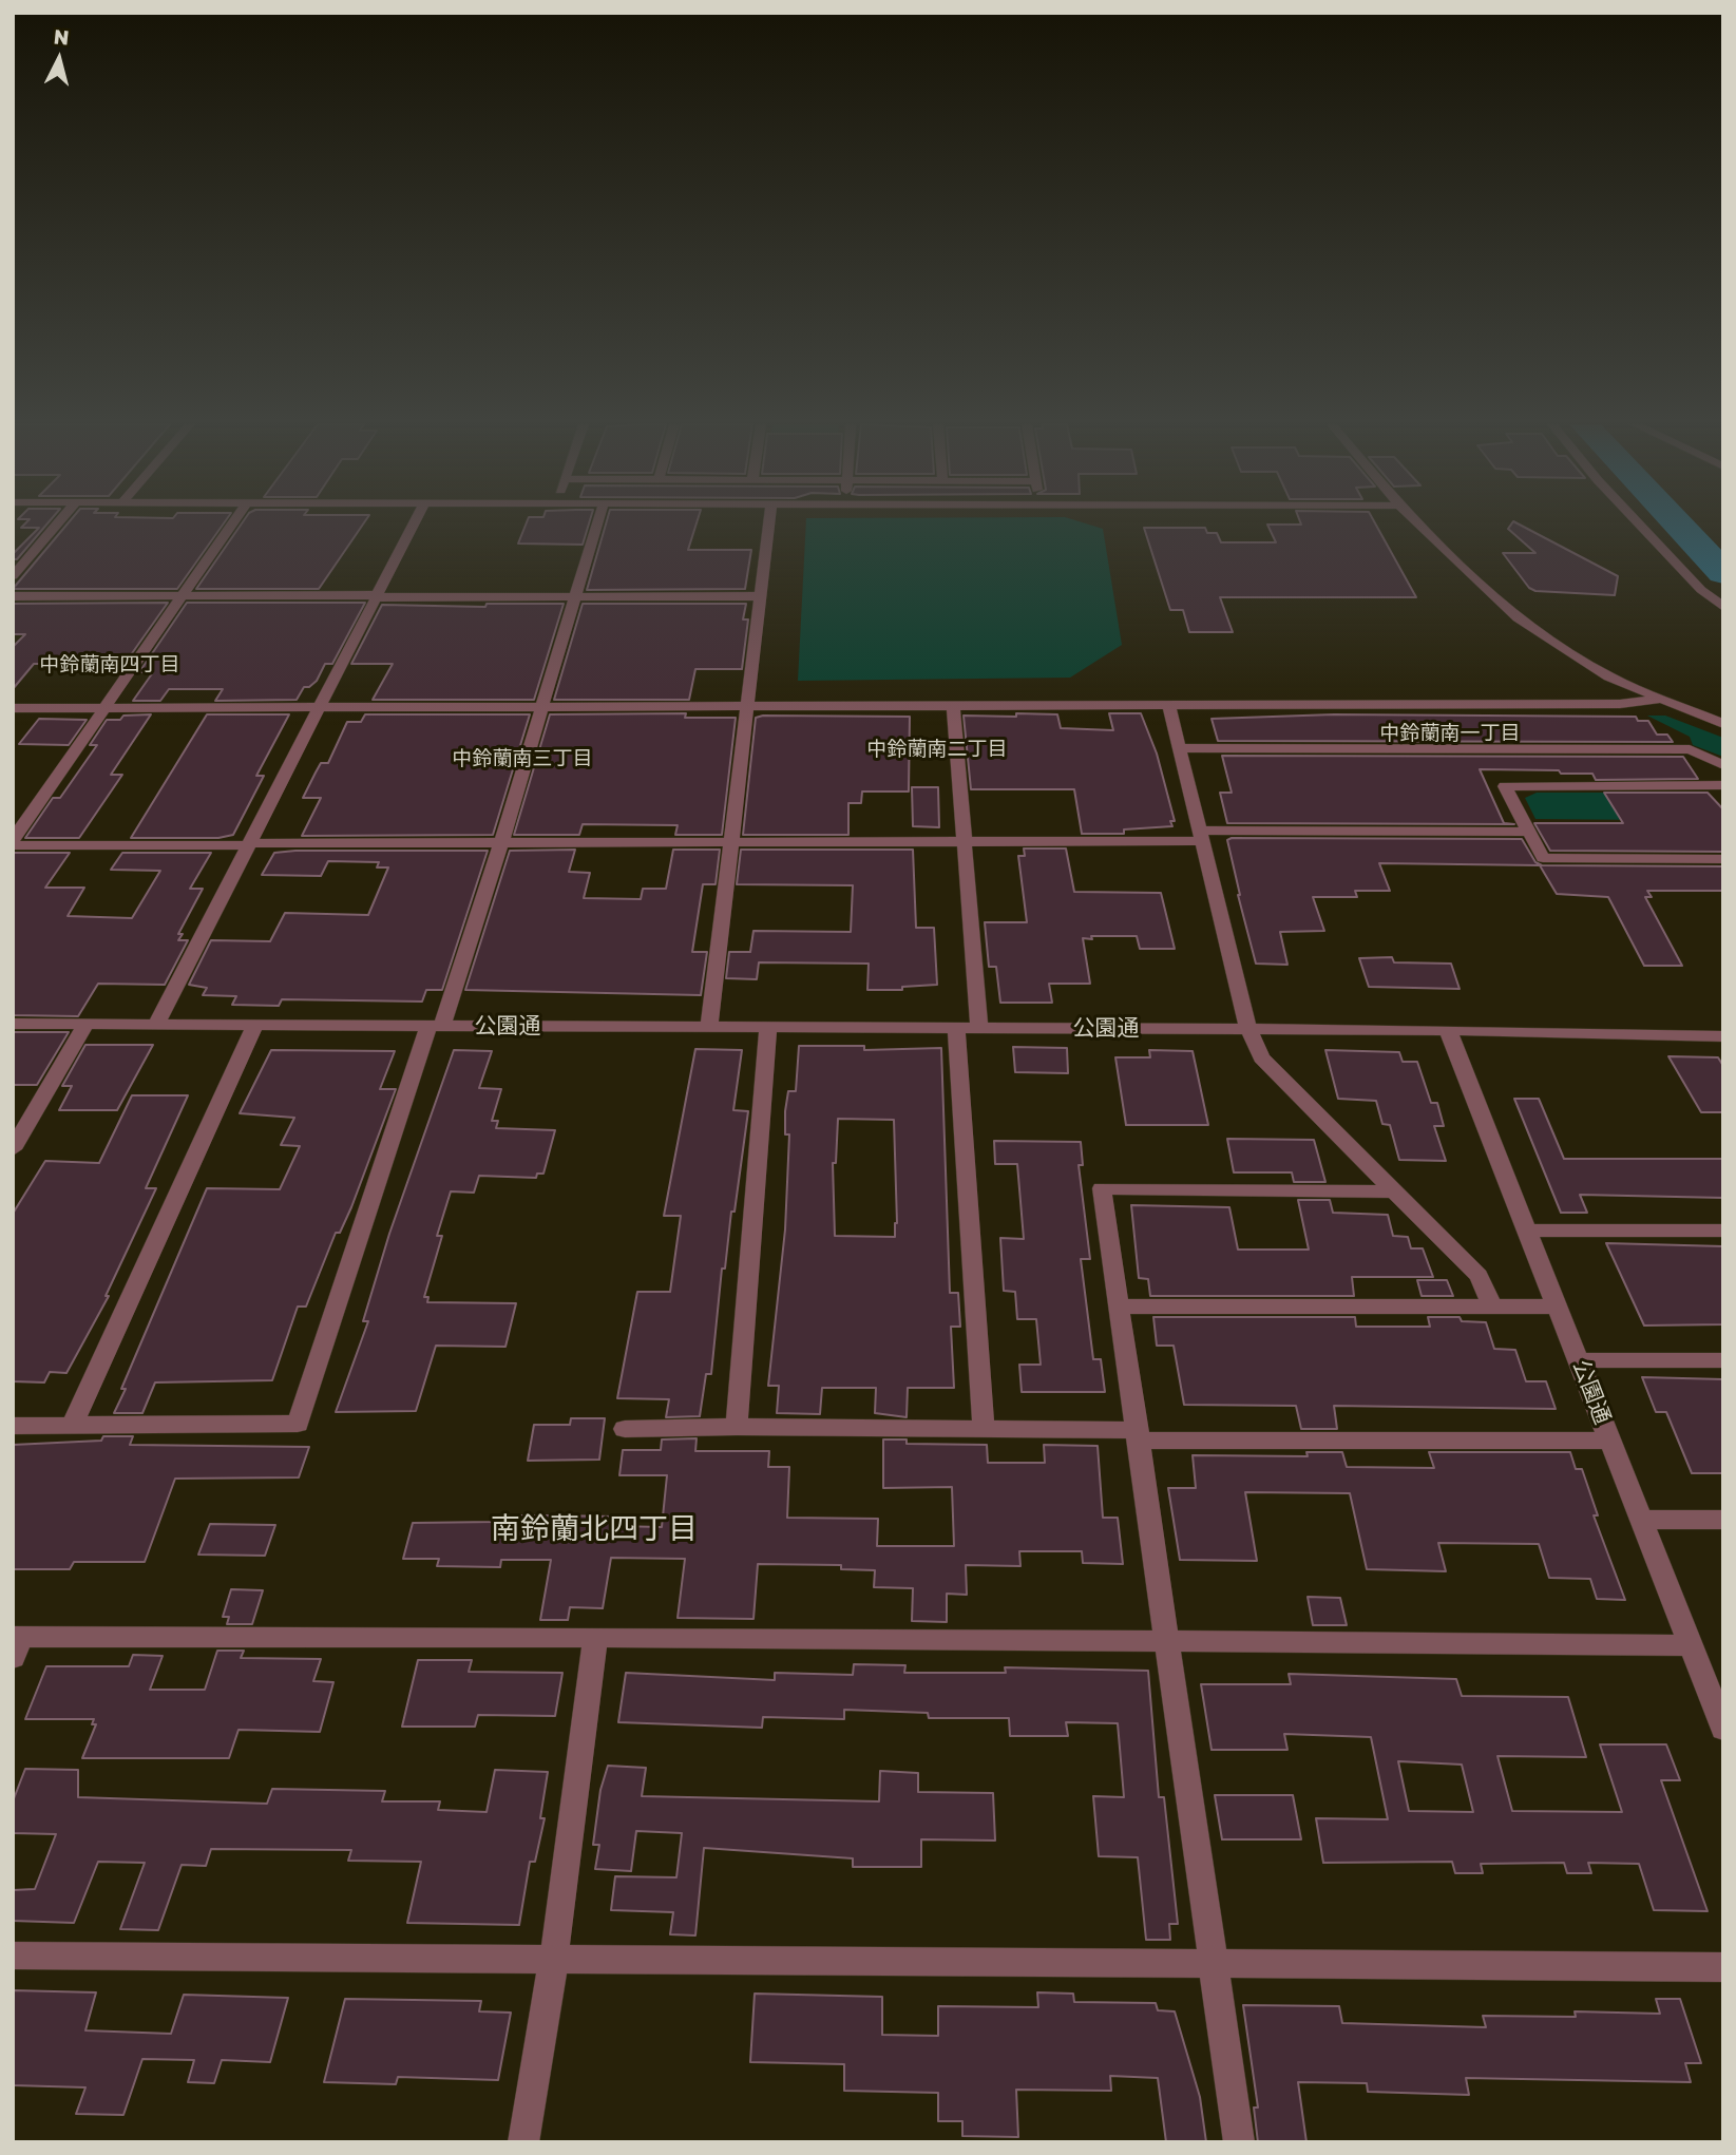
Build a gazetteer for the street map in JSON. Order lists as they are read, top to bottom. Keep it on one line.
{"streets":{"street":["公園通"]},"districts":["中鈴蘭南四丁目","中鈴蘭南一丁目","中鈴蘭南二丁目","中鈴蘭南三丁目","南鈴蘭北四丁目"],"north":"top"}
